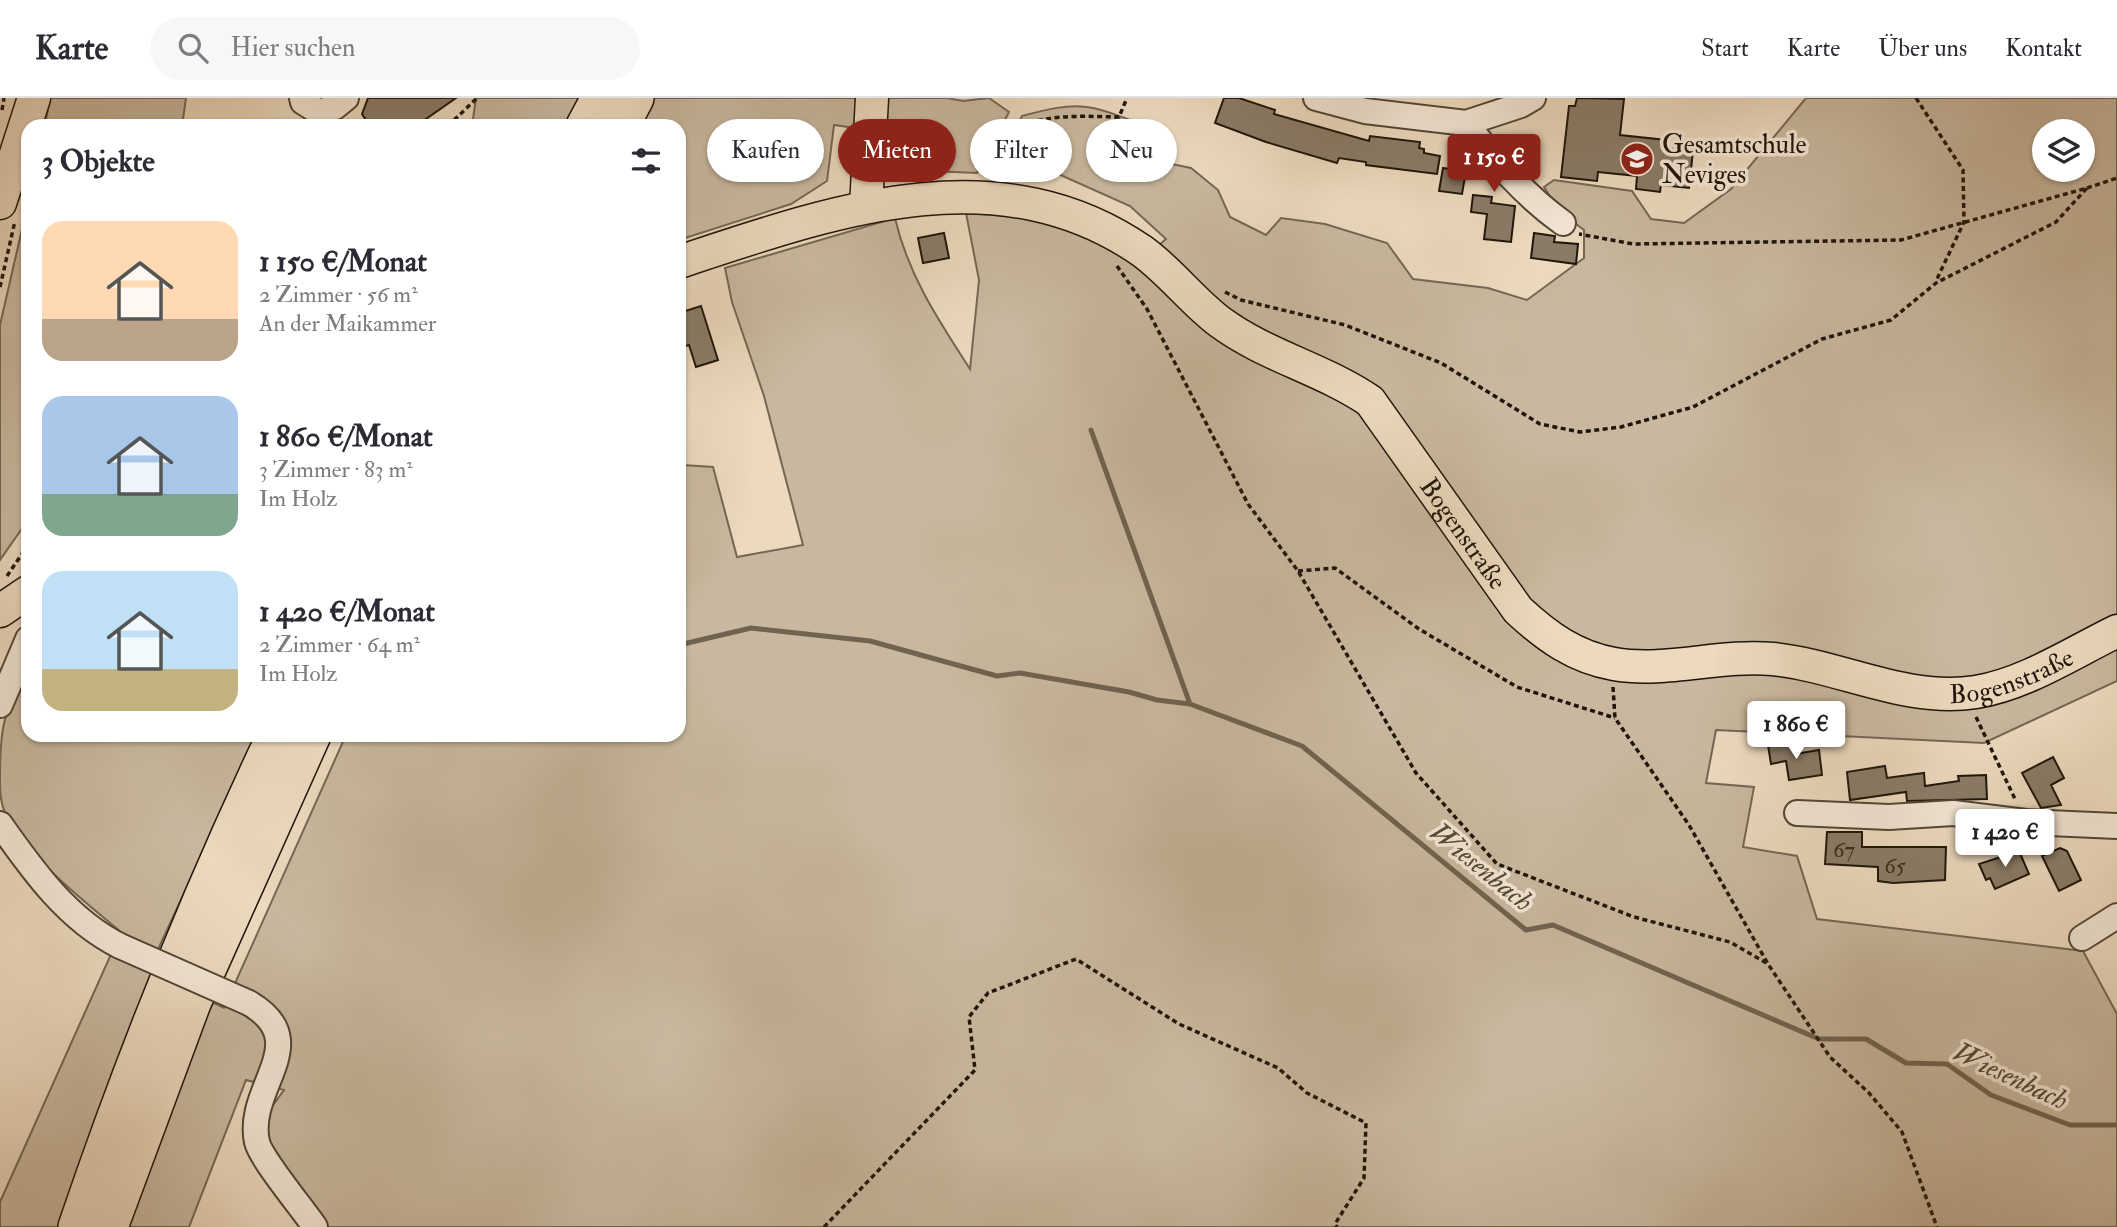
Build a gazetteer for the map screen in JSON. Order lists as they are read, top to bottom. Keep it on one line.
{"streets":{"main road":["Bogenstraße"]},"water":["Wiesenbach"],"places":{"school or university":["Gesamtschule Neviges"]},"house_numbers":["67","65"],"page":{"header":"Karte","search":"Hier suchen","nav":["Start","Karte","Über uns","Kontakt"],"chip":["Kaufen","Mieten","Filter","Neu"],"heading":"3 Objekte","price":["1 150 €","1 860 €","1 420 €"],"list":[{"name":"1 150 €/Monat","note":"2 Zimmer · 56 m² · An der Maikammer"},{"name":"1 860 €/Monat","note":"3 Zimmer · 83 m² · Im Holz"},{"name":"1 420 €/Monat","note":"2 Zimmer · 64 m² · Im Holz"}]}}
